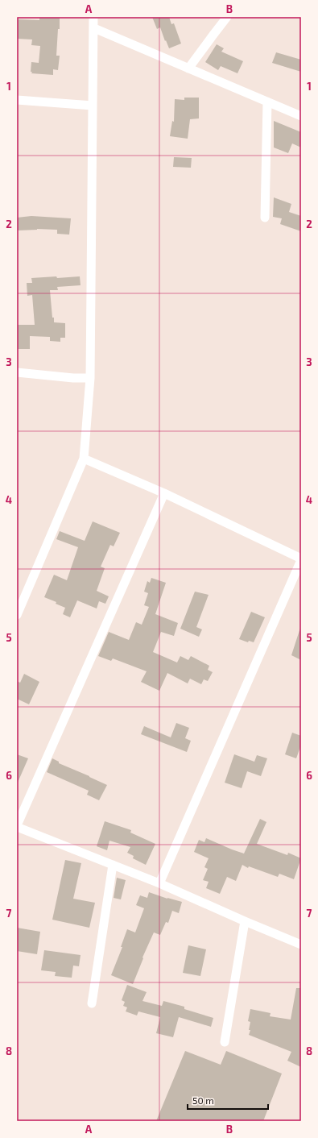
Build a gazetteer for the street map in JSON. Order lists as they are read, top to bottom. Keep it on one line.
{"scale_bar":"50 m","grid":{"columns":["A","B"],"rows":["1","2","3","4","5","6","7","8"]}}
